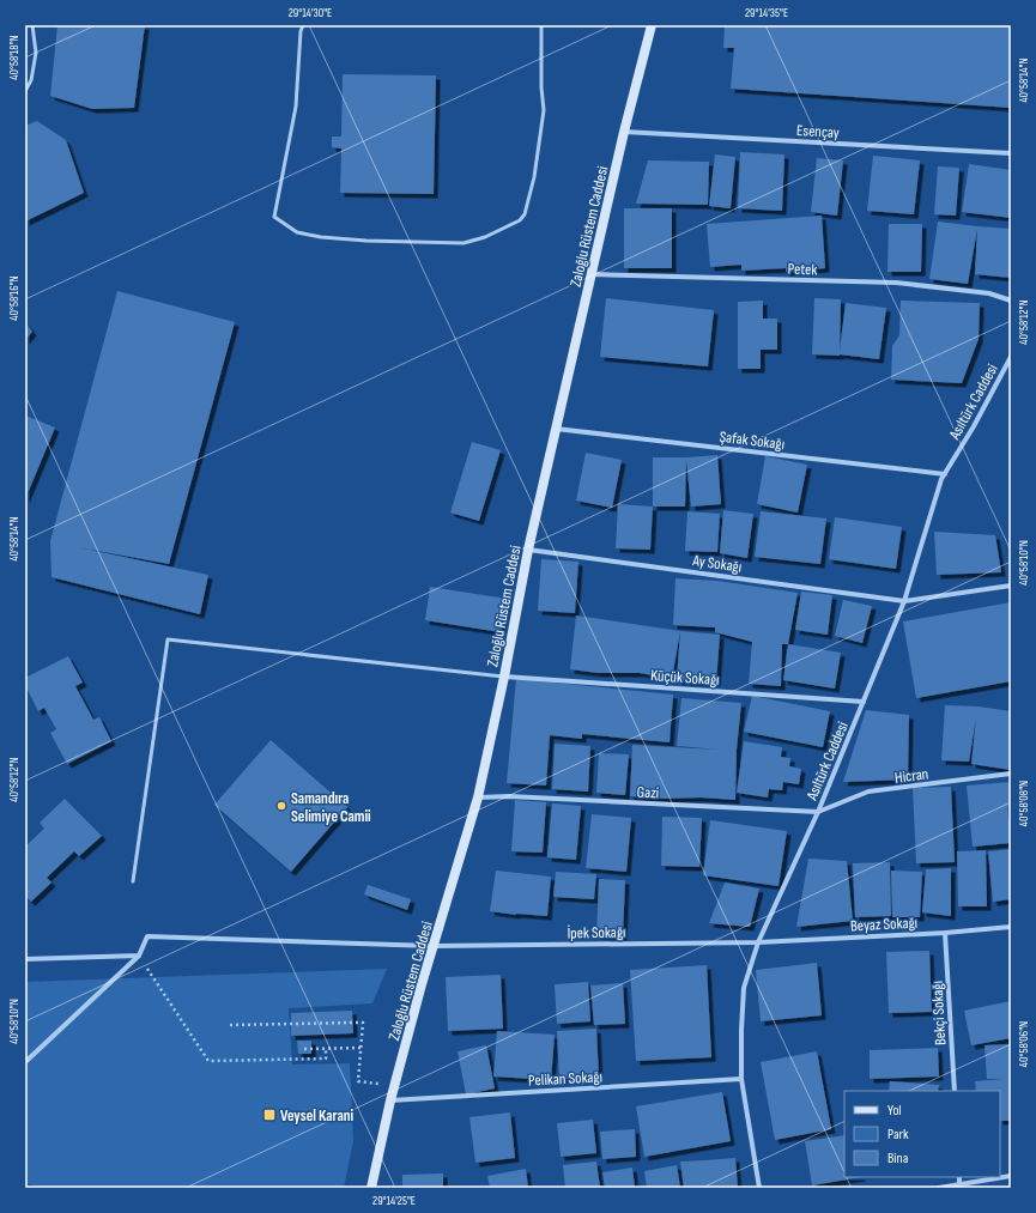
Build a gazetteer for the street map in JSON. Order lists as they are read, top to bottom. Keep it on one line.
{"streets":{"street":["Esençay","Zaloğlu Rüstem Caddesi","Petek","Asıltürk Caddesi","Şafak Sokağı","Ay Sokağı","Küçük Sokağı","Hicran","Gazi","Beyaz Sokağı","İpek Sokağı","Bekçi Sokağı","Pelikan Sokağı"]},"crossings":[["Esençay","Zaloğlu Rüstem Caddesi"],["Zaloğlu Rüstem Caddesi","Petek"],["Zaloğlu Rüstem Caddesi","Şafak Sokağı"],["Zaloğlu Rüstem Caddesi","Ay Sokağı"],["Zaloğlu Rüstem Caddesi","Küçük Sokağı"],["Zaloğlu Rüstem Caddesi","Gazi"],["Zaloğlu Rüstem Caddesi","İpek Sokağı"],["Zaloğlu Rüstem Caddesi","Pelikan Sokağı"],["Asıltürk Caddesi","Şafak Sokağı"],["Asıltürk Caddesi","Ay Sokağı"],["Asıltürk Caddesi","Küçük Sokağı"],["Asıltürk Caddesi","Hicran"],["Asıltürk Caddesi","Gazi"],["Asıltürk Caddesi","Beyaz Sokağı"],["Asıltürk Caddesi","İpek Sokağı"],["Asıltürk Caddesi","Pelikan Sokağı"],["Hicran","Gazi"],["Beyaz Sokağı","İpek Sokağı"],["Beyaz Sokağı","Bekçi Sokağı"]],"places":{"other":["Samandıra Selimiye Camii"],"transit":["Veysel Karani"]},"legend":["Yol","Park","Bina"],"coordinates":["29°14'30\"E","29°14'35\"E","40°58'18\"N","40°58'14\"N","40°58'16\"N","40°58'12\"N","40°58'10\"N","40°58'08\"N","40°58'06\"N","29°14'25\"E"]}
